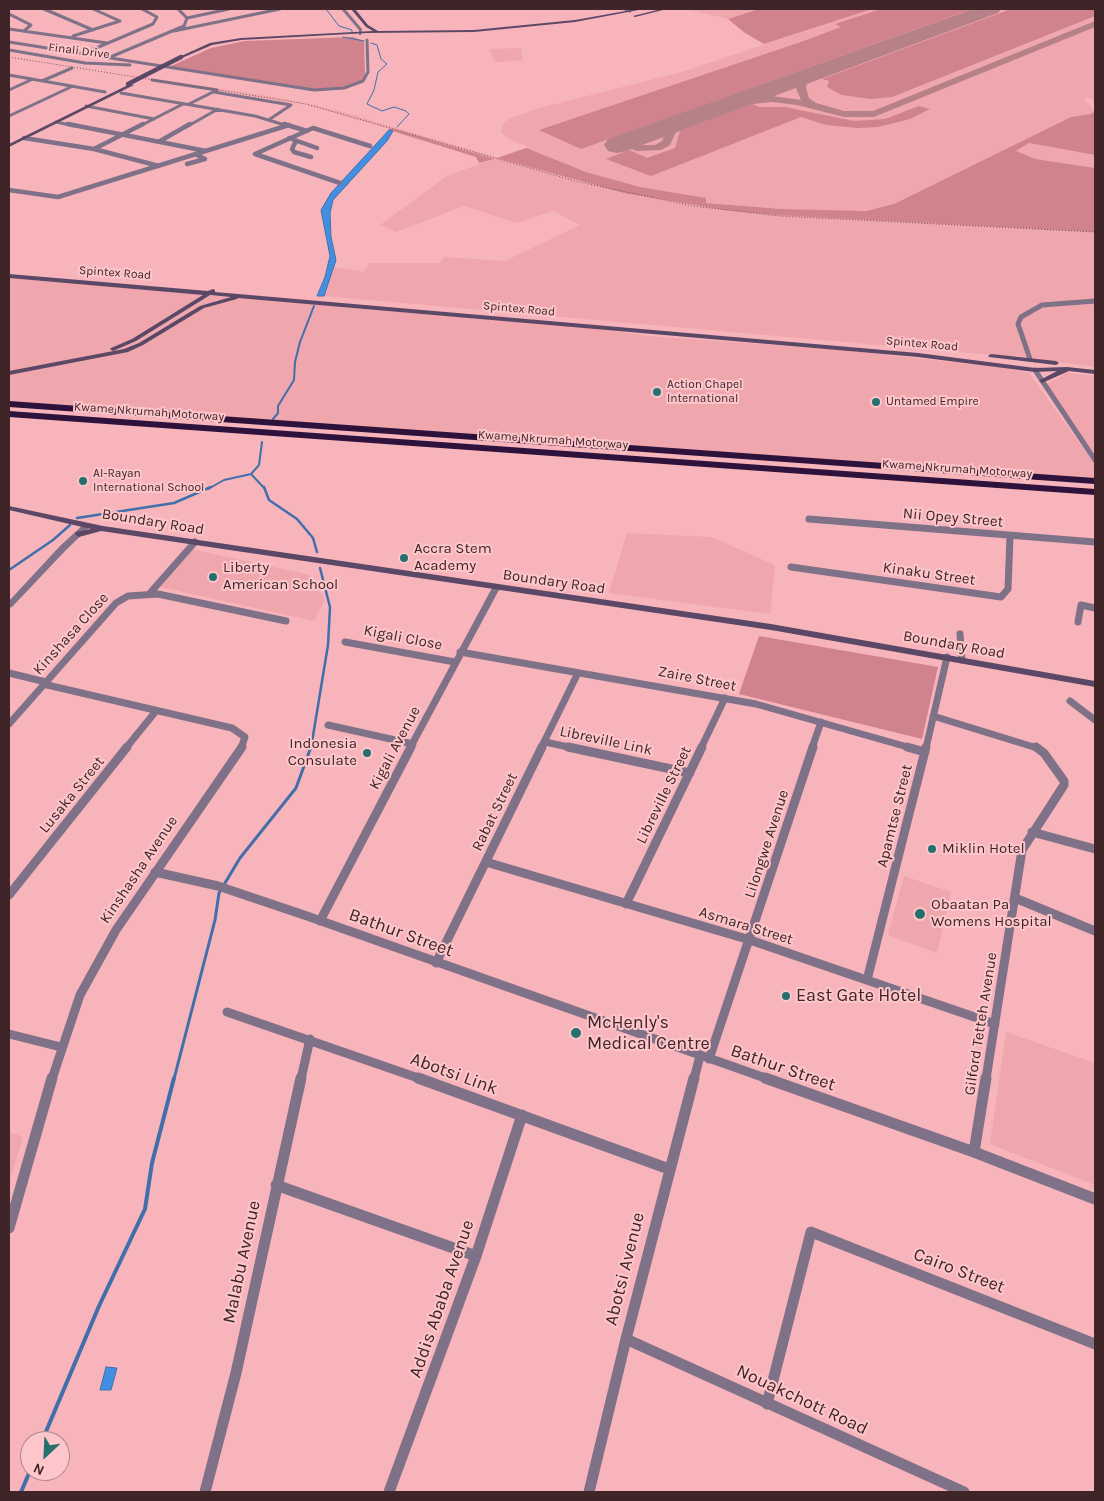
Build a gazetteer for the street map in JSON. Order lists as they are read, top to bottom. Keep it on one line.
{"streets":{"highway":["Kwame Nkrumah Motorway"],"main road":["Spintex Road","Boundary Road"],"street":["Finali Drive","Nii Opey Street","Kinaku Street","Kinshasa Close","Kigali Close","Zaire Street","Libreville Link","Kigali Avenue","Lusaka Street","Libreville Street","Rabat Street","Apamtse Street","Lilongwe Avenue","Kinshasha Avenue","Asmara Street","Bathur Street","Gilford Tetteh Avenue","Abotsi Link","Malabu Avenue","Abotsi Avenue","Cairo Street","Addis Ababa Avenue","Nouakchott Road"]},"crossings":[["Nii Opey Street","Kinaku Street"],["Boundary Road","Kigali Avenue"],["Boundary Road","Apamtse Street"],["Kinshasa Close","Kinshasha Avenue"],["Kigali Close","Kigali Avenue"],["Zaire Street","Kigali Avenue"],["Zaire Street","Libreville Street"],["Zaire Street","Rabat Street"],["Zaire Street","Apamtse Street"],["Zaire Street","Lilongwe Avenue"],["Libreville Link","Libreville Street"],["Libreville Link","Rabat Street"],["Kigali Avenue","Bathur Street"],["Lusaka Street","Kinshasha Avenue"],["Libreville Street","Asmara Street"],["Rabat Street","Asmara Street"],["Rabat Street","Bathur Street"],["Apamtse Street","Asmara Street"],["Apamtse Street","Gilford Tetteh Avenue"],["Lilongwe Avenue","Asmara Street"],["Lilongwe Avenue","Bathur Street"],["Lilongwe Avenue","Abotsi Avenue"],["Kinshasha Avenue","Bathur Street"],["Asmara Street","Gilford Tetteh Avenue"],["Bathur Street","Gilford Tetteh Avenue"],["Bathur Street","Abotsi Avenue"],["Abotsi Link","Malabu Avenue"],["Abotsi Link","Abotsi Avenue"],["Abotsi Link","Addis Ababa Avenue"],["Abotsi Avenue","Nouakchott Road"],["Cairo Street","Nouakchott Road"]],"places":["Action Chapel International","Untamed Empire","Al-Rayan International School","Accra Stem Academy","Liberty American School","Indonesia Consulate","Miklin Hotel","Obaatan Pa Womens Hospital","East Gate Hotel","McHenly's Medical Centre"],"north":"bottom left"}
